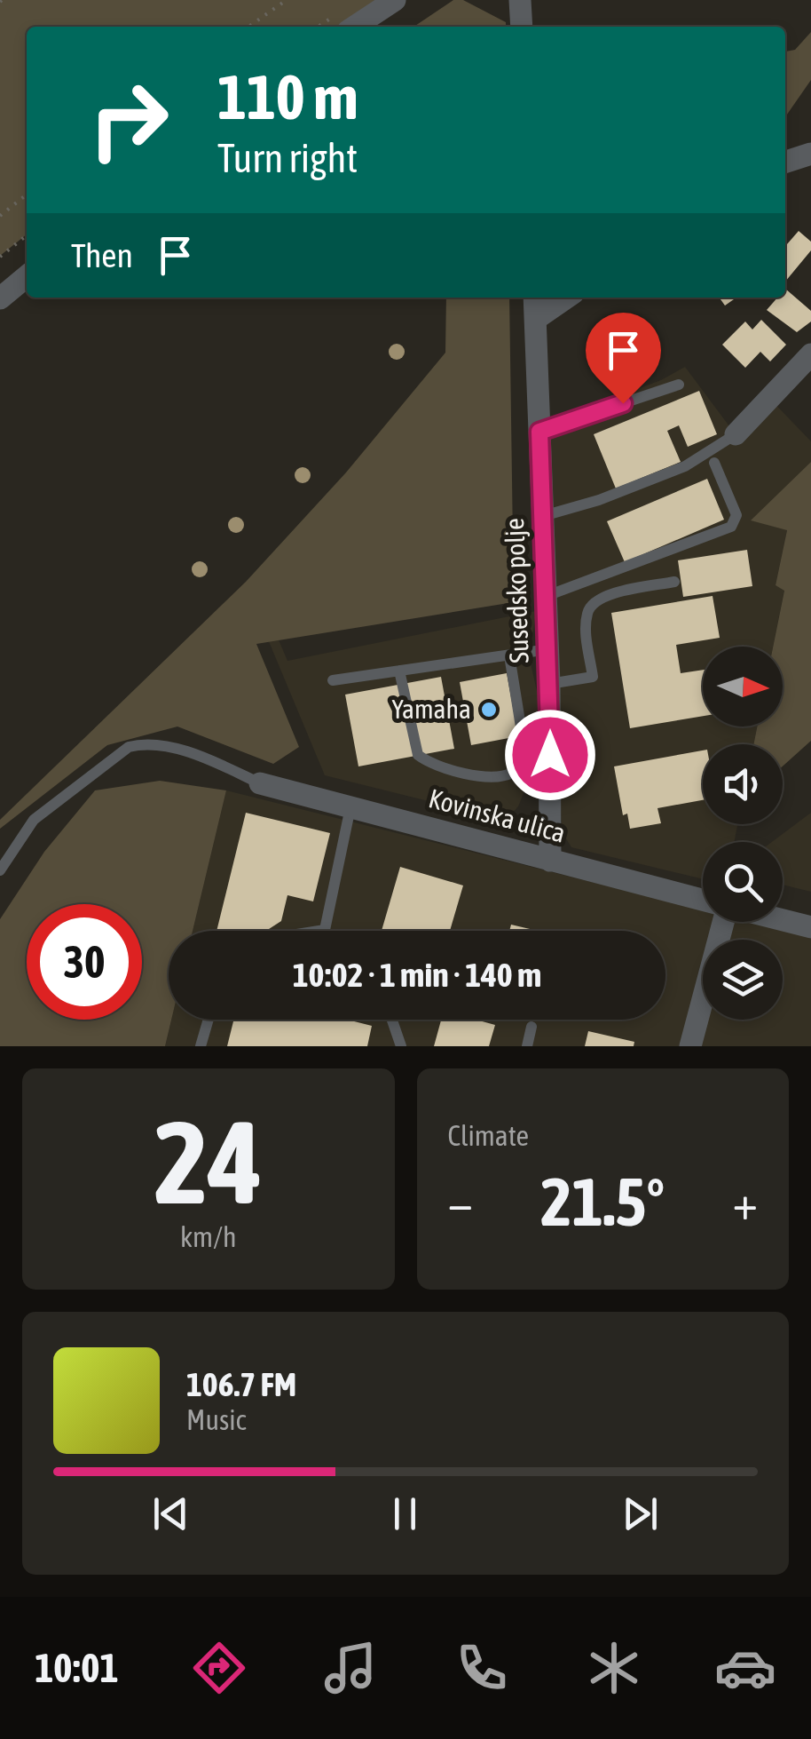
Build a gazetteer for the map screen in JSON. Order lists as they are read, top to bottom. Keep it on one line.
{"streets":{"street":["Susedsko polje","Kovinska ulica"]},"crossings":[["Susedsko polje","Kovinska ulica"]],"places":["Yamaha"],"north":"right","page":{"turn":["110 m","Turn right"],"then":"Then","limit":"30","trip":"10:02 · 1 min · 140 m","tile":[["24","km/h"],"Climate"],"heat":["−","21.5°","+"],"song":["106.7 FM","Music"],"tabs":"10:01"}}
